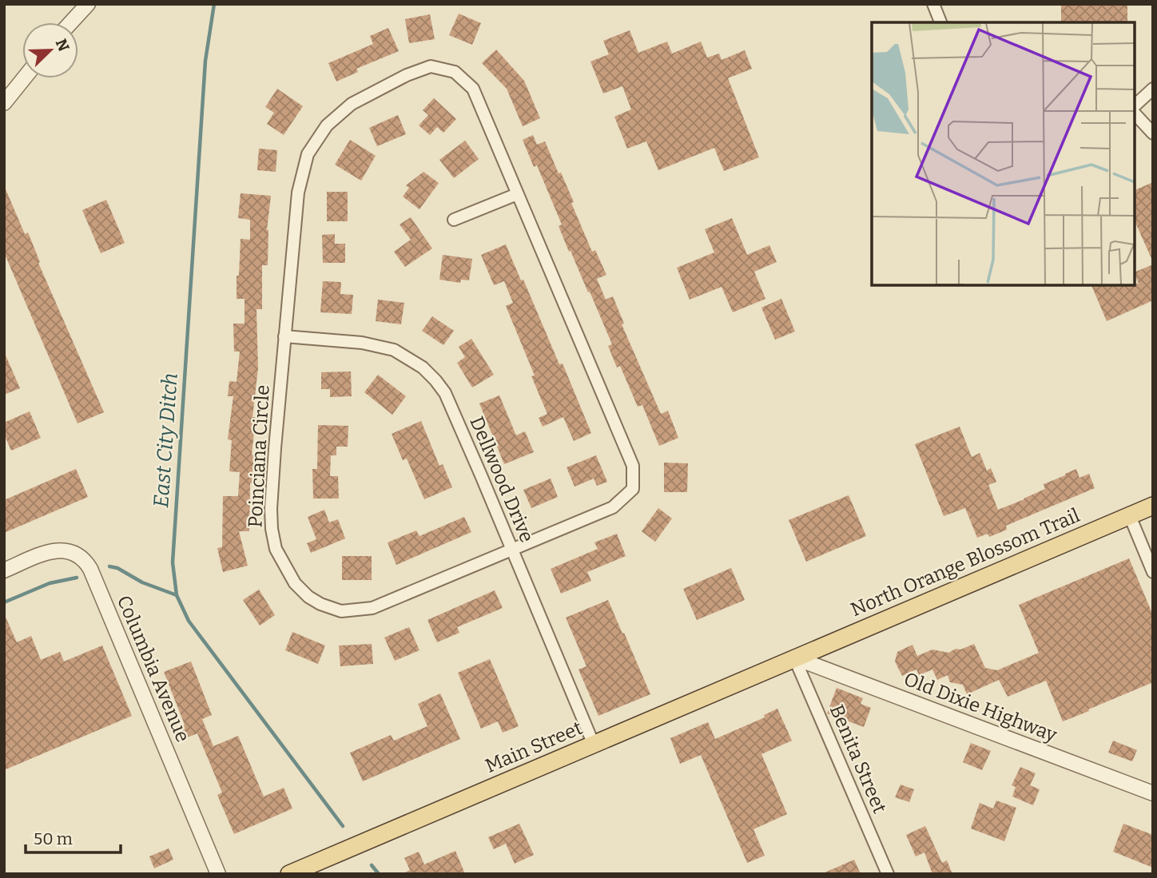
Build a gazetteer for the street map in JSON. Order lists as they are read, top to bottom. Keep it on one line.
{"streets":{"main road":["North Orange Blossom Trail","Main Street"],"street":["Poinciana Circle","Dellwood Drive","Columbia Avenue","Old Dixie Highway","Benita Street"]},"crossings":[["Poinciana Circle","Dellwood Drive"],["Dellwood Drive","Main Street"],["North Orange Blossom Trail","Old Dixie Highway"],["North Orange Blossom Trail","Main Street"],["North Orange Blossom Trail","Benita Street"],["Old Dixie Highway","Main Street"],["Old Dixie Highway","Benita Street"],["Main Street","Benita Street"]],"water":["East City Ditch"],"scale_bar":"50 m","north":"top right"}
